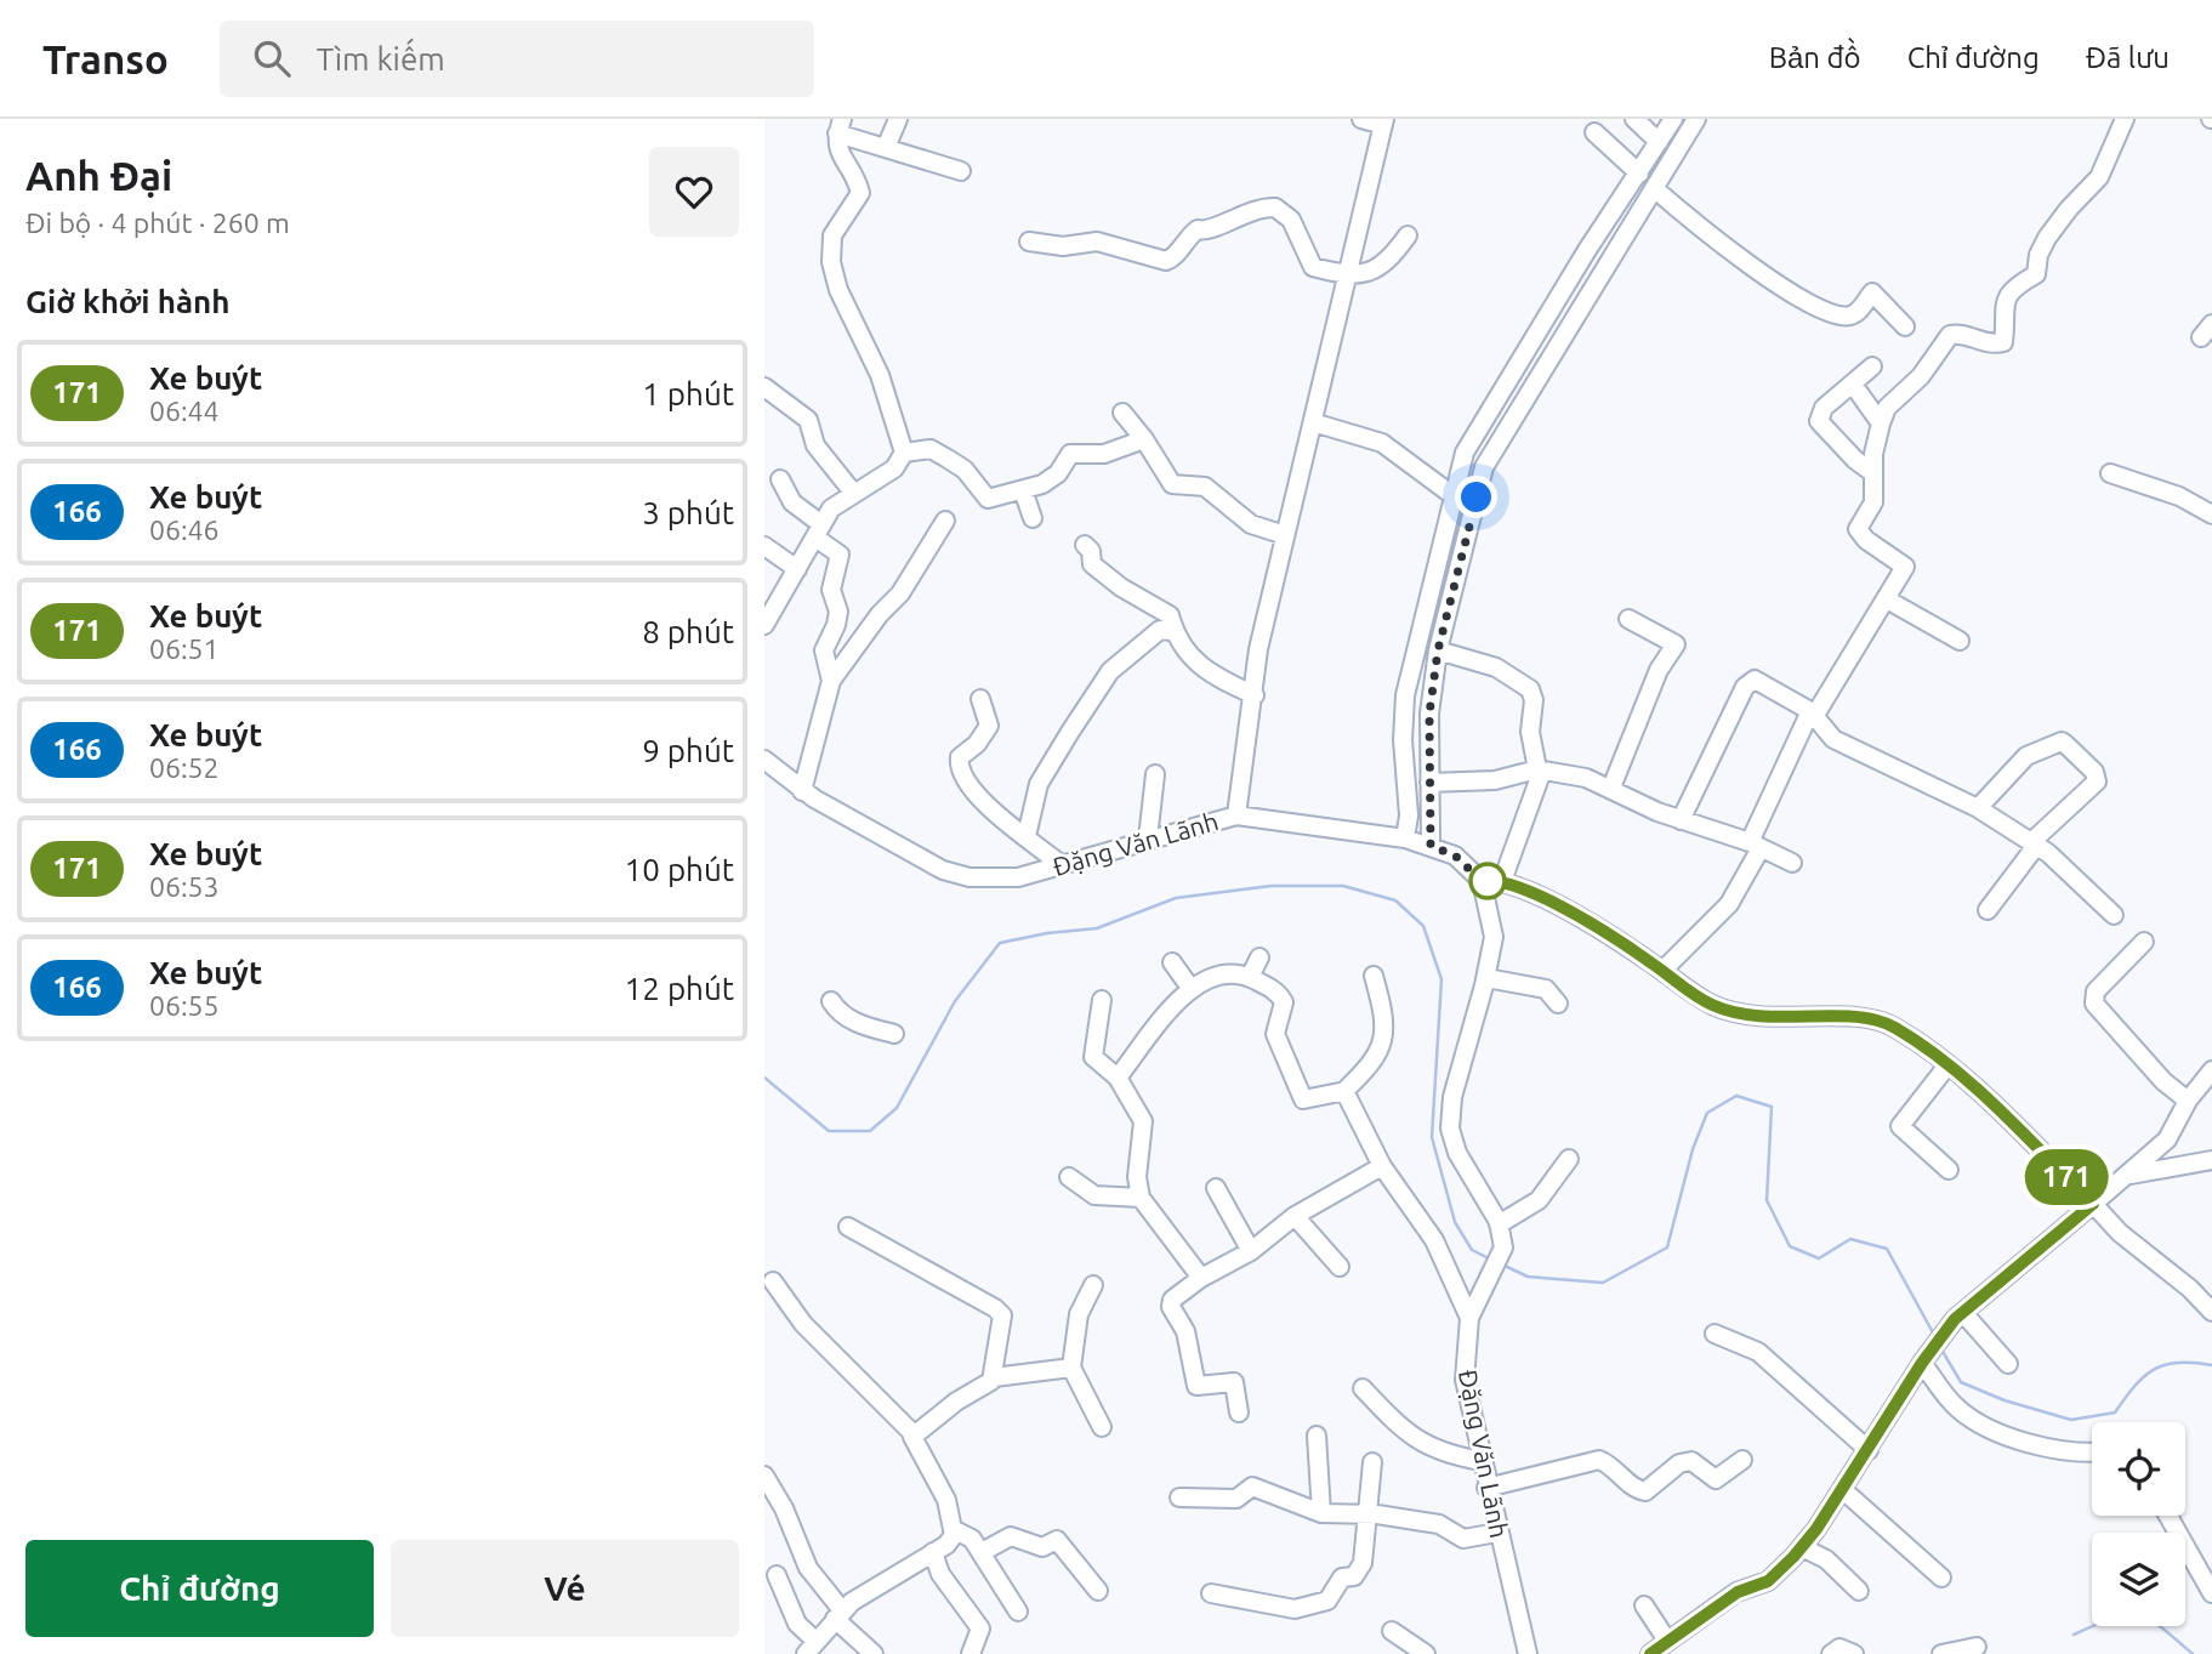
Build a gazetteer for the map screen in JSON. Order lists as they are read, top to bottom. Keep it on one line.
{"streets":{"street":["Đặng Văn Lãnh"]},"lines":["bus line 171"],"page":{"header":"Transo","search":"Tìm kiếm","nav":["Bản đồ","Chỉ đường","Đã lưu"],"heading":[["Anh Đại","Đi bộ · 4 phút · 260 m"],"Giờ khởi hành"],"on_map":"171","list":[{"mark":"171","name":"Xe buýt","note":"06:44","value":"1 phút"},{"mark":"166","name":"Xe buýt","note":"06:46","value":"3 phút"},{"mark":"171","name":"Xe buýt","note":"06:51","value":"8 phút"},{"mark":"166","name":"Xe buýt","note":"06:52","value":"9 phút"},{"mark":"171","name":"Xe buýt","note":"06:53","value":"10 phút"},{"mark":"166","name":"Xe buýt","note":"06:55","value":"12 phút"}],"buttons":["Chỉ đường","Vé"]}}
